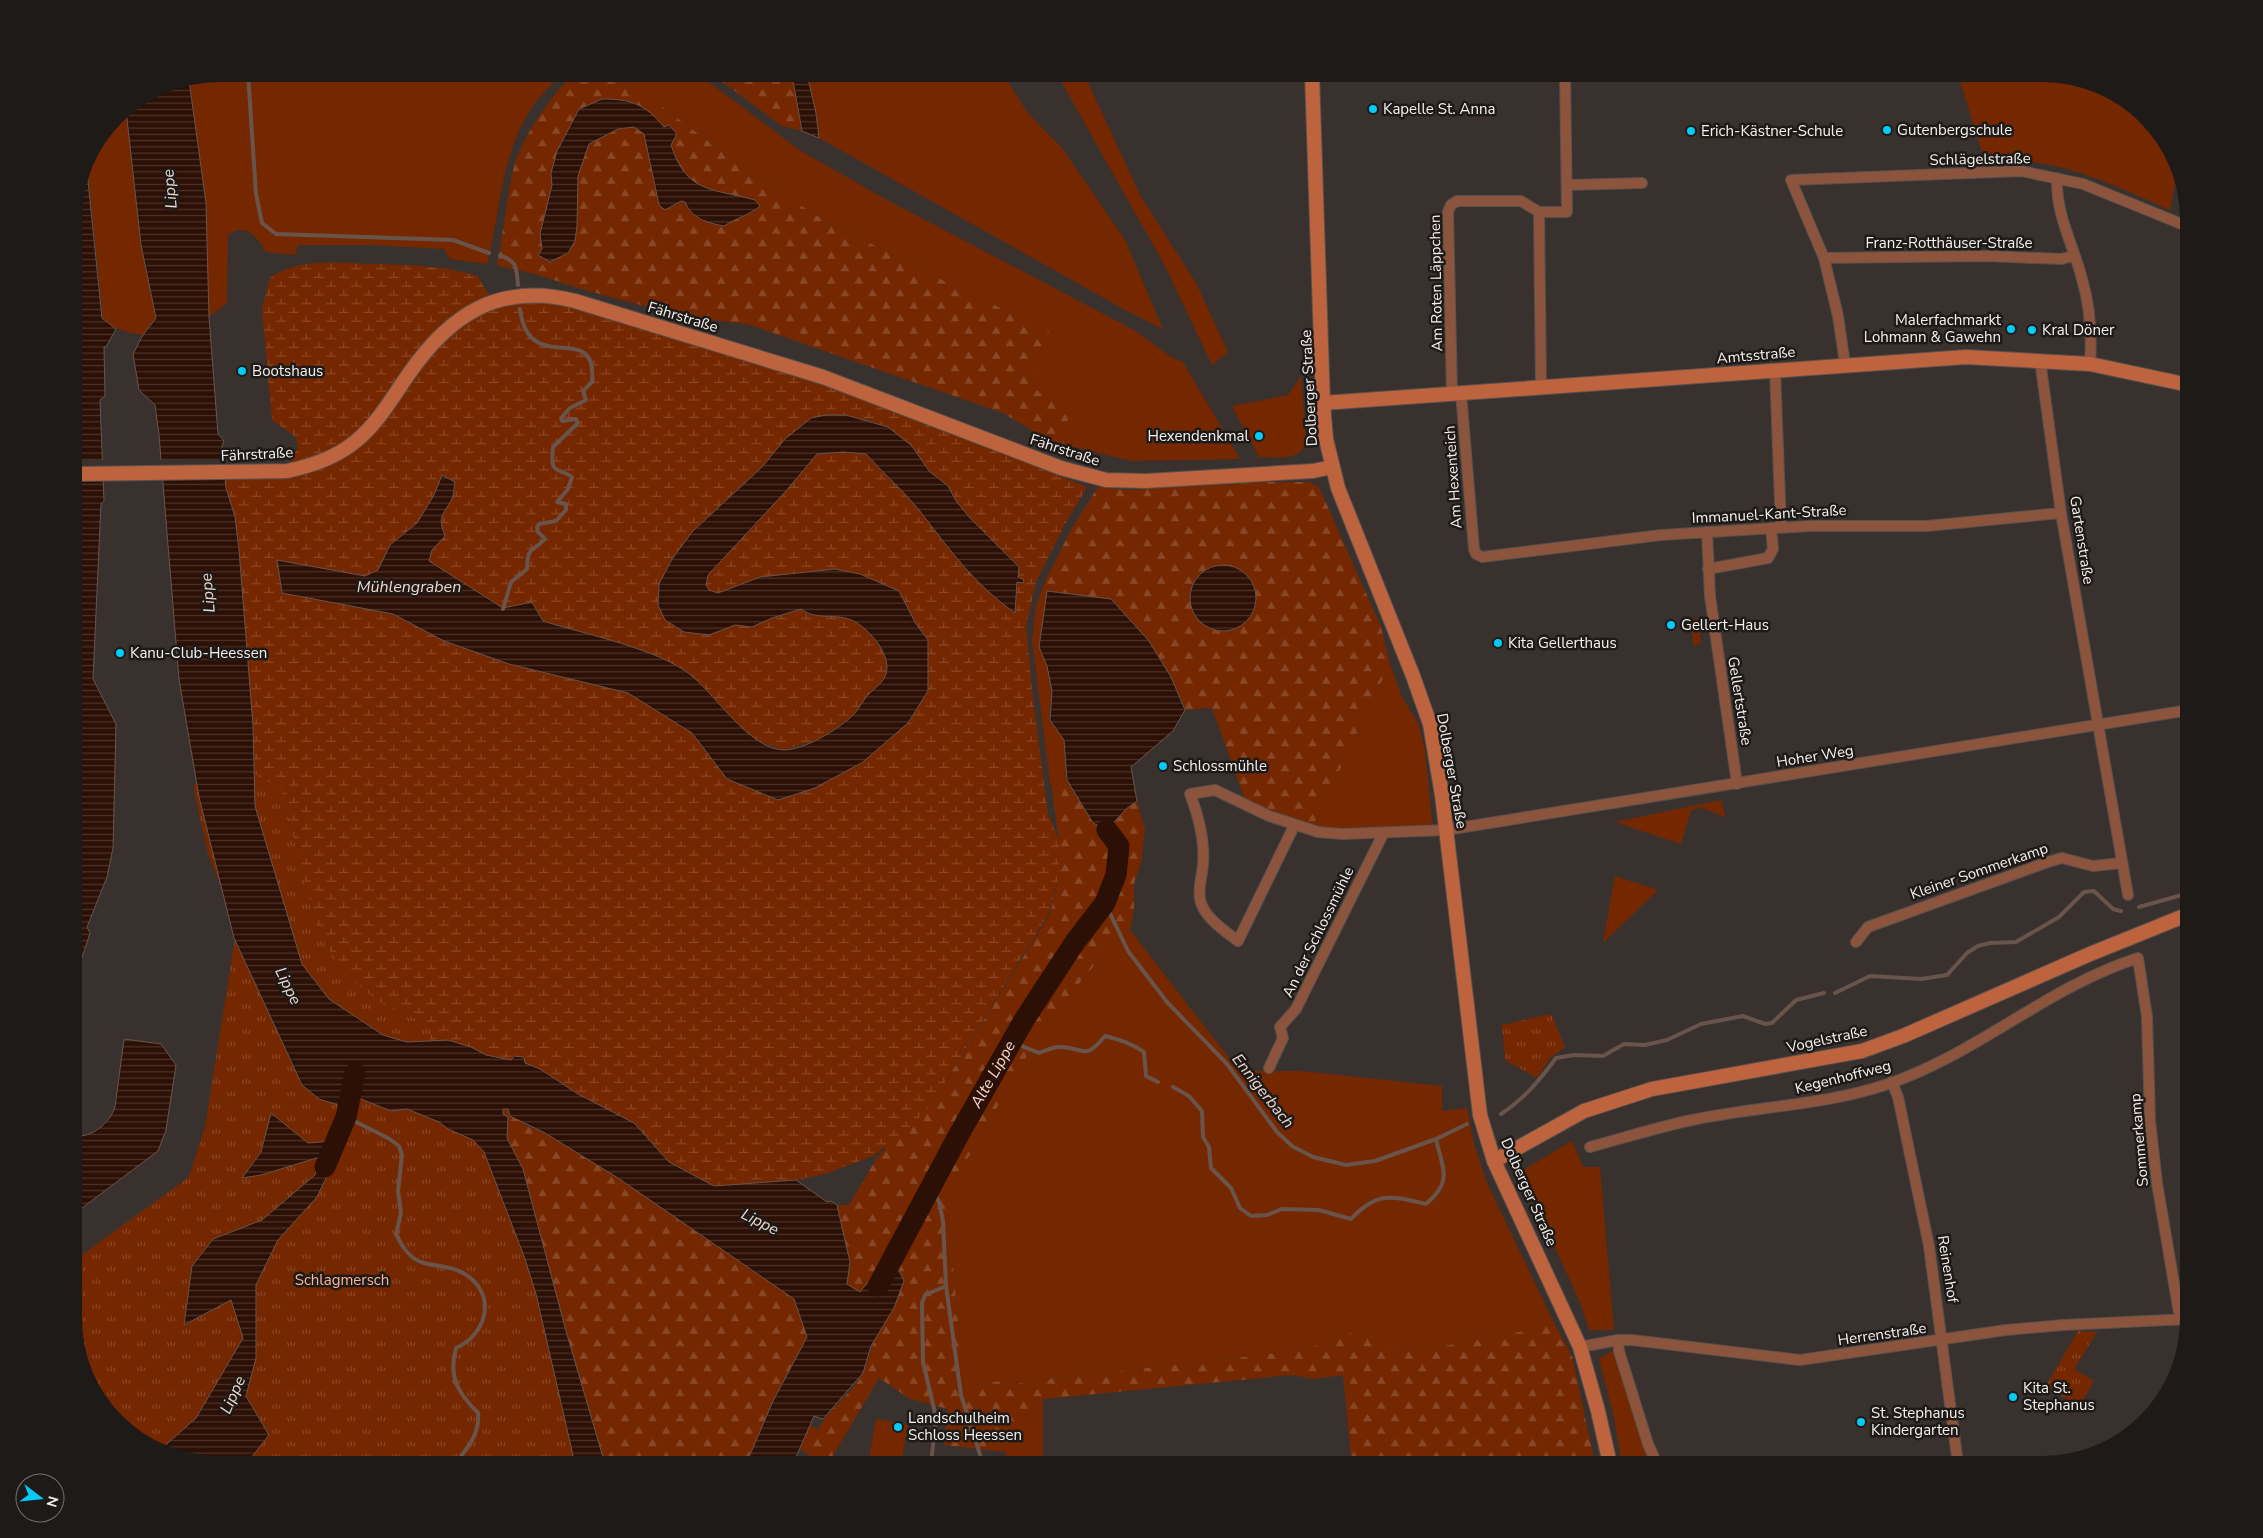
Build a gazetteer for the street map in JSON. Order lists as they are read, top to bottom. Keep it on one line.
{"streets":{"main road":["Fährstraße","Amtsstraße","Dolberger Straße","Vogelstraße"],"street":["Schlägelstraße","Franz-Rotthäuser-Straße","Am Roten Läppchen","Am Hexenteich","Immanuel-Kant-Straße","Gartenstraße","Gellertstraße","Hoher Weg","Kleiner Sommerkamp","An der Schlossmühle","Kegenhoffweg","Sommerkamp","Reinenhof","Herrenstraße"]},"crossings":[["Schlägelstraße","Franz-Rotthäuser-Straße"],["Am Roten Läppchen","Amtsstraße"],["Am Roten Läppchen","Am Hexenteich"],["Fährstraße","Dolberger Straße"],["Amtsstraße","Dolberger Straße"],["Amtsstraße","Am Hexenteich"],["Amtsstraße","Gartenstraße"],["Dolberger Straße","Hoher Weg"],["Dolberger Straße","Vogelstraße"],["Dolberger Straße","Herrenstraße"],["Am Hexenteich","Immanuel-Kant-Straße"],["Immanuel-Kant-Straße","Gartenstraße"],["Immanuel-Kant-Straße","Gellertstraße"],["Gartenstraße","Hoher Weg"],["Gellertstraße","Hoher Weg"],["Kegenhoffweg","Sommerkamp"],["Kegenhoffweg","Reinenhof"],["Reinenhof","Herrenstraße"]],"water":["Lippe","Mühlengraben","Alte Lippe","Ennigerbach"],"parks":["Schlagmersch"],"places":["Kapelle St. Anna","Gutenbergschule","Erich-Kästner-Schule","Malerfachmarkt Lohmann & Gawehn","Kral Döner","Bootshaus","Hexendenkmal","Gellert-Haus","Kita Gellerthaus","Kanu-Club-Heessen","Schlossmühle","Kita St. Stephanus","St. Stephanus Kindergarten","Landschulheim Schloss Heessen"],"north":"right"}
